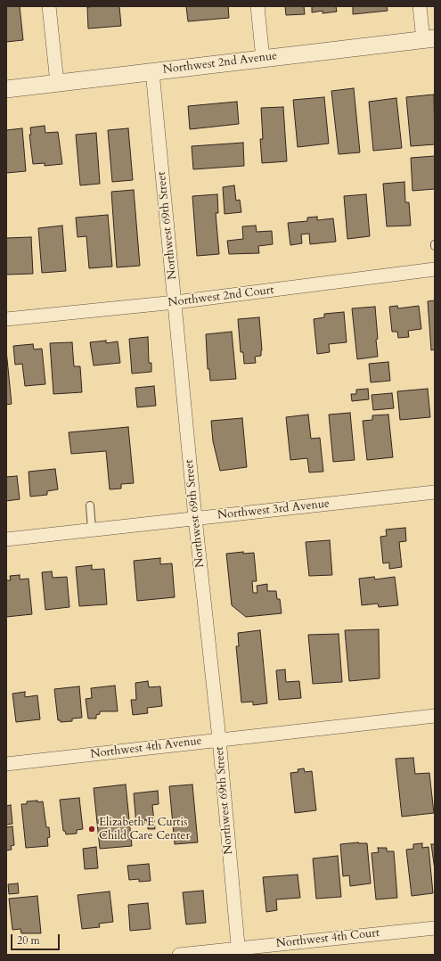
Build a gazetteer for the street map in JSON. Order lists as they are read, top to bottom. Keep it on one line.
{"streets":{"street":["Northwest 2nd Avenue","Northwest 69th Street","Northwest 2nd Court","Northwest 3rd Avenue","Northwest 4th Avenue","Northwest 4th Court"]},"crossings":[["Northwest 2nd Avenue","Northwest 69th Street"],["Northwest 69th Street","Northwest 2nd Court"],["Northwest 69th Street","Northwest 3rd Avenue"],["Northwest 69th Street","Northwest 4th Avenue"],["Northwest 69th Street","Northwest 4th Court"]],"places":["Elizabeth E Curtis Child Care Center"],"scale_bar":"20 m"}
